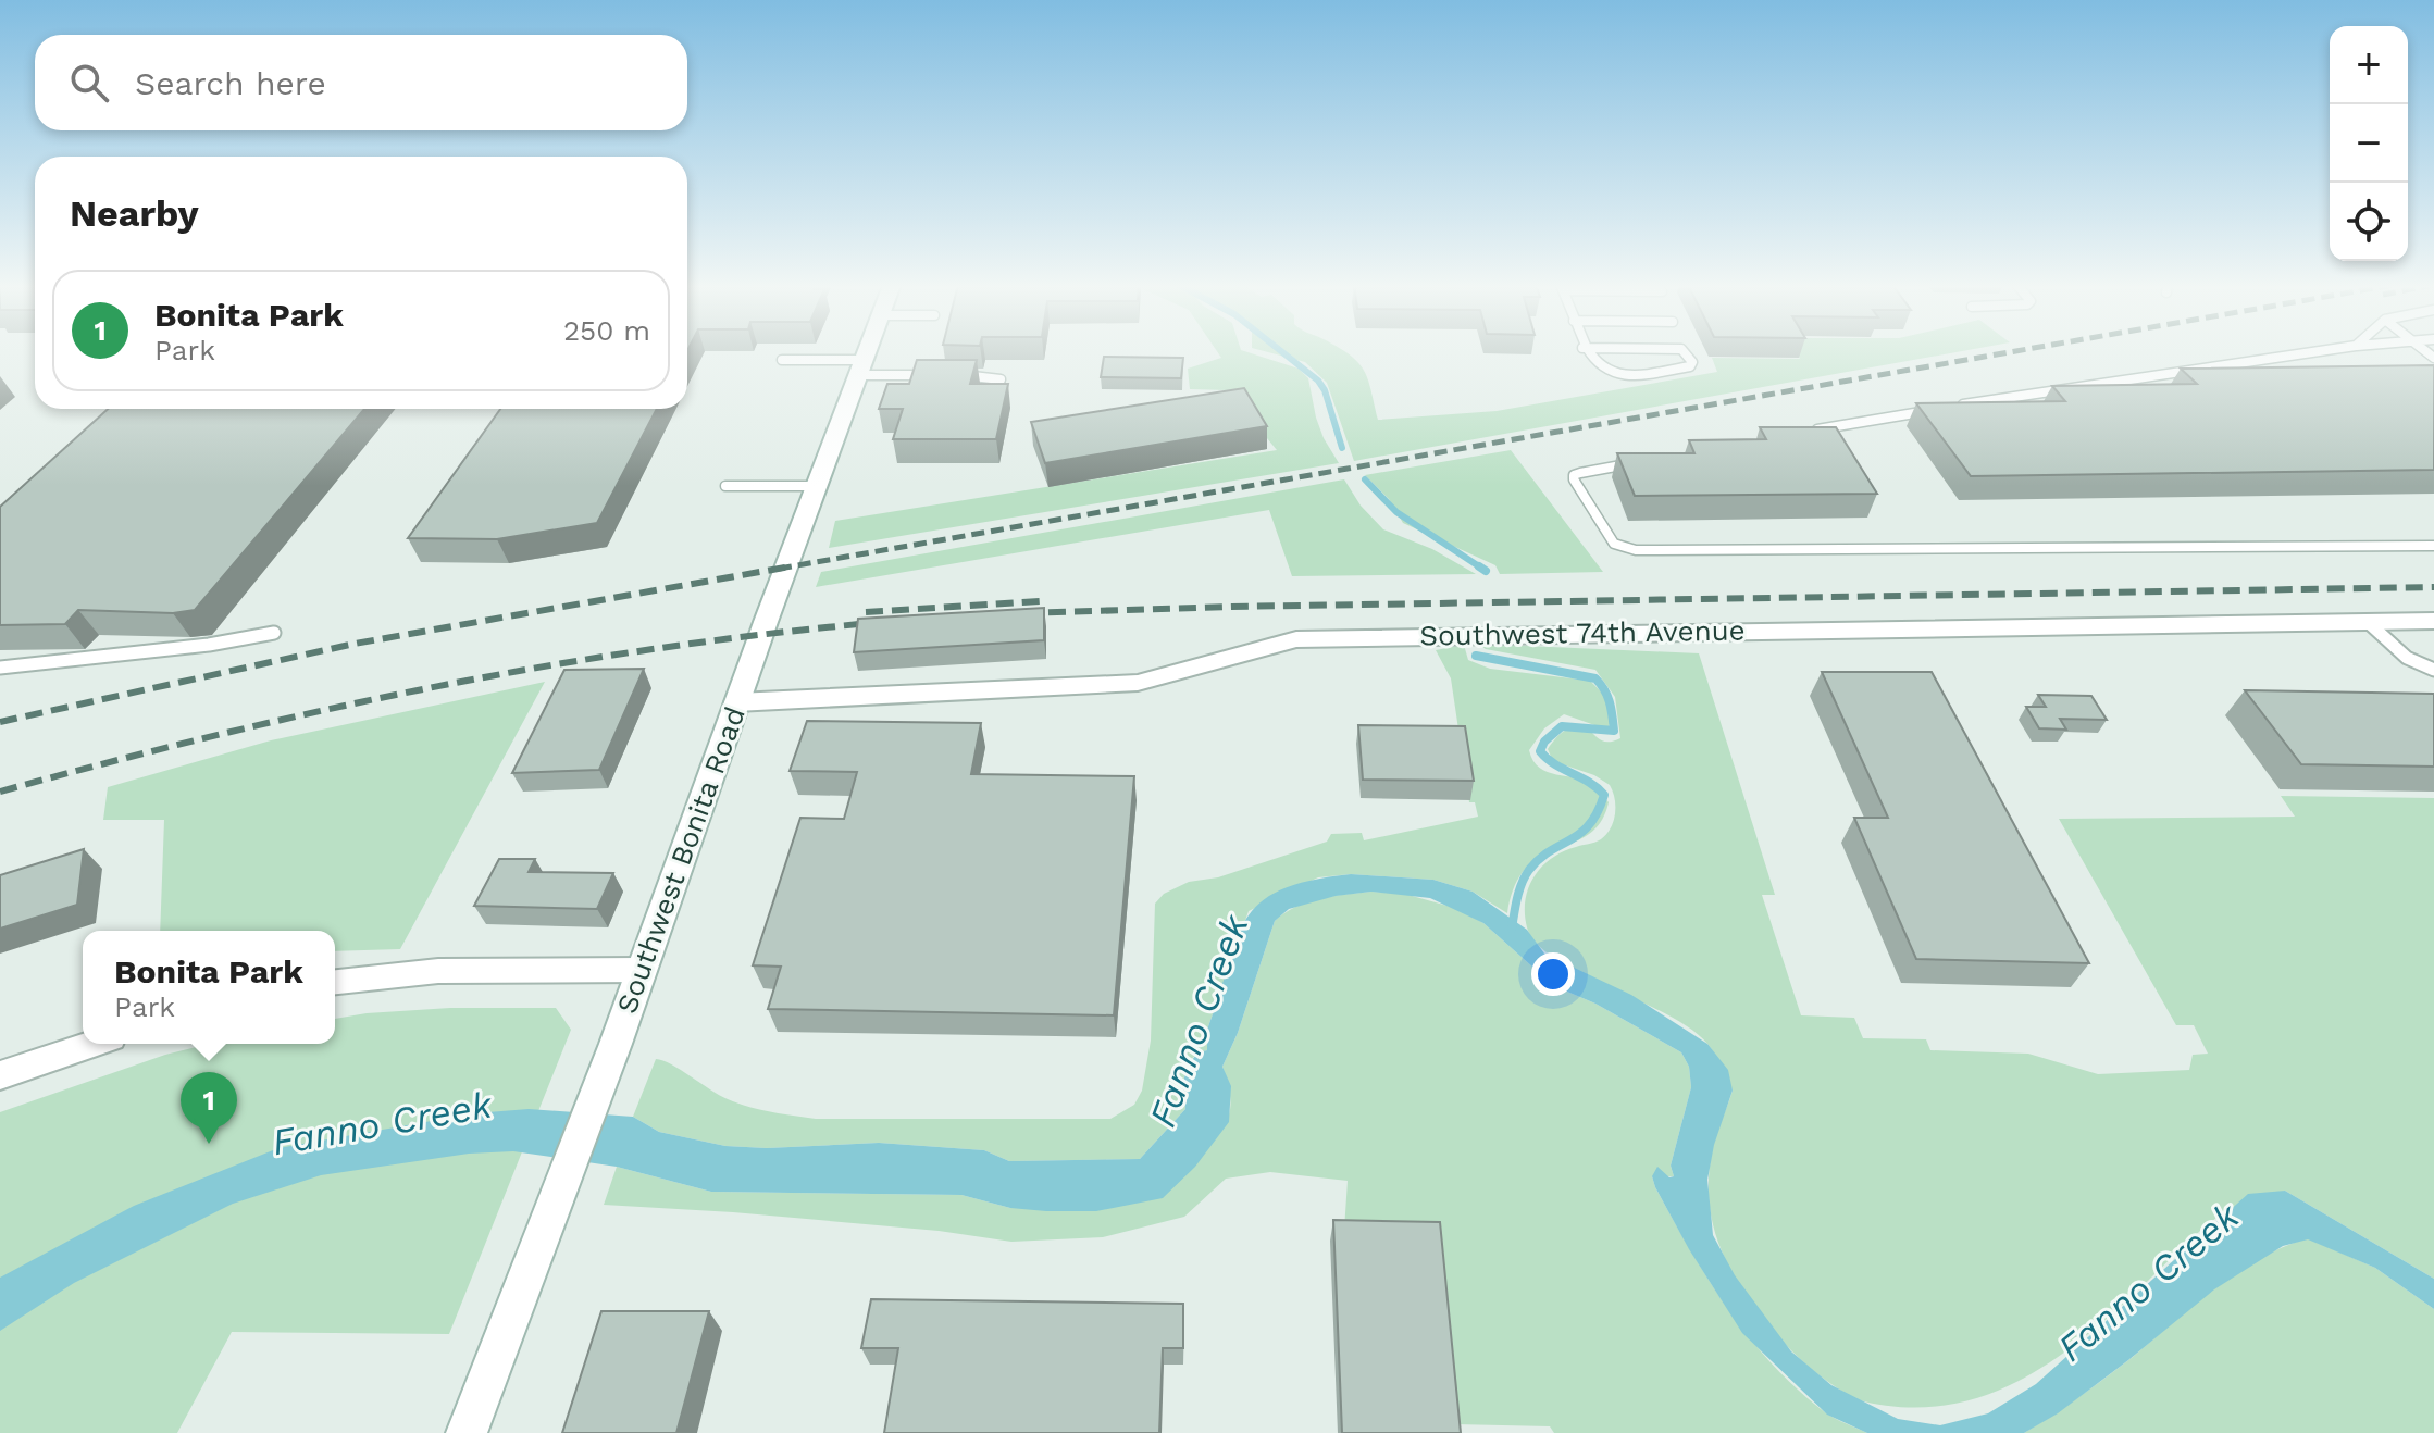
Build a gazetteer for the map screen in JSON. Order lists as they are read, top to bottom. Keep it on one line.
{"streets":{"main road":["Southwest Bonita Road"],"street":["Southwest 74th Avenue"]},"crossings":[["Southwest 74th Avenue","Southwest Bonita Road"]],"water":["Fanno Creek"],"page":{"map_buttons":["+","−"],"search":"Search here","heading":"Nearby","list":[{"mark":"1","name":"Bonita Park","note":"Park","value":"250 m"}],"popup":["Bonita Park","Park"],"pins":"1"}}
